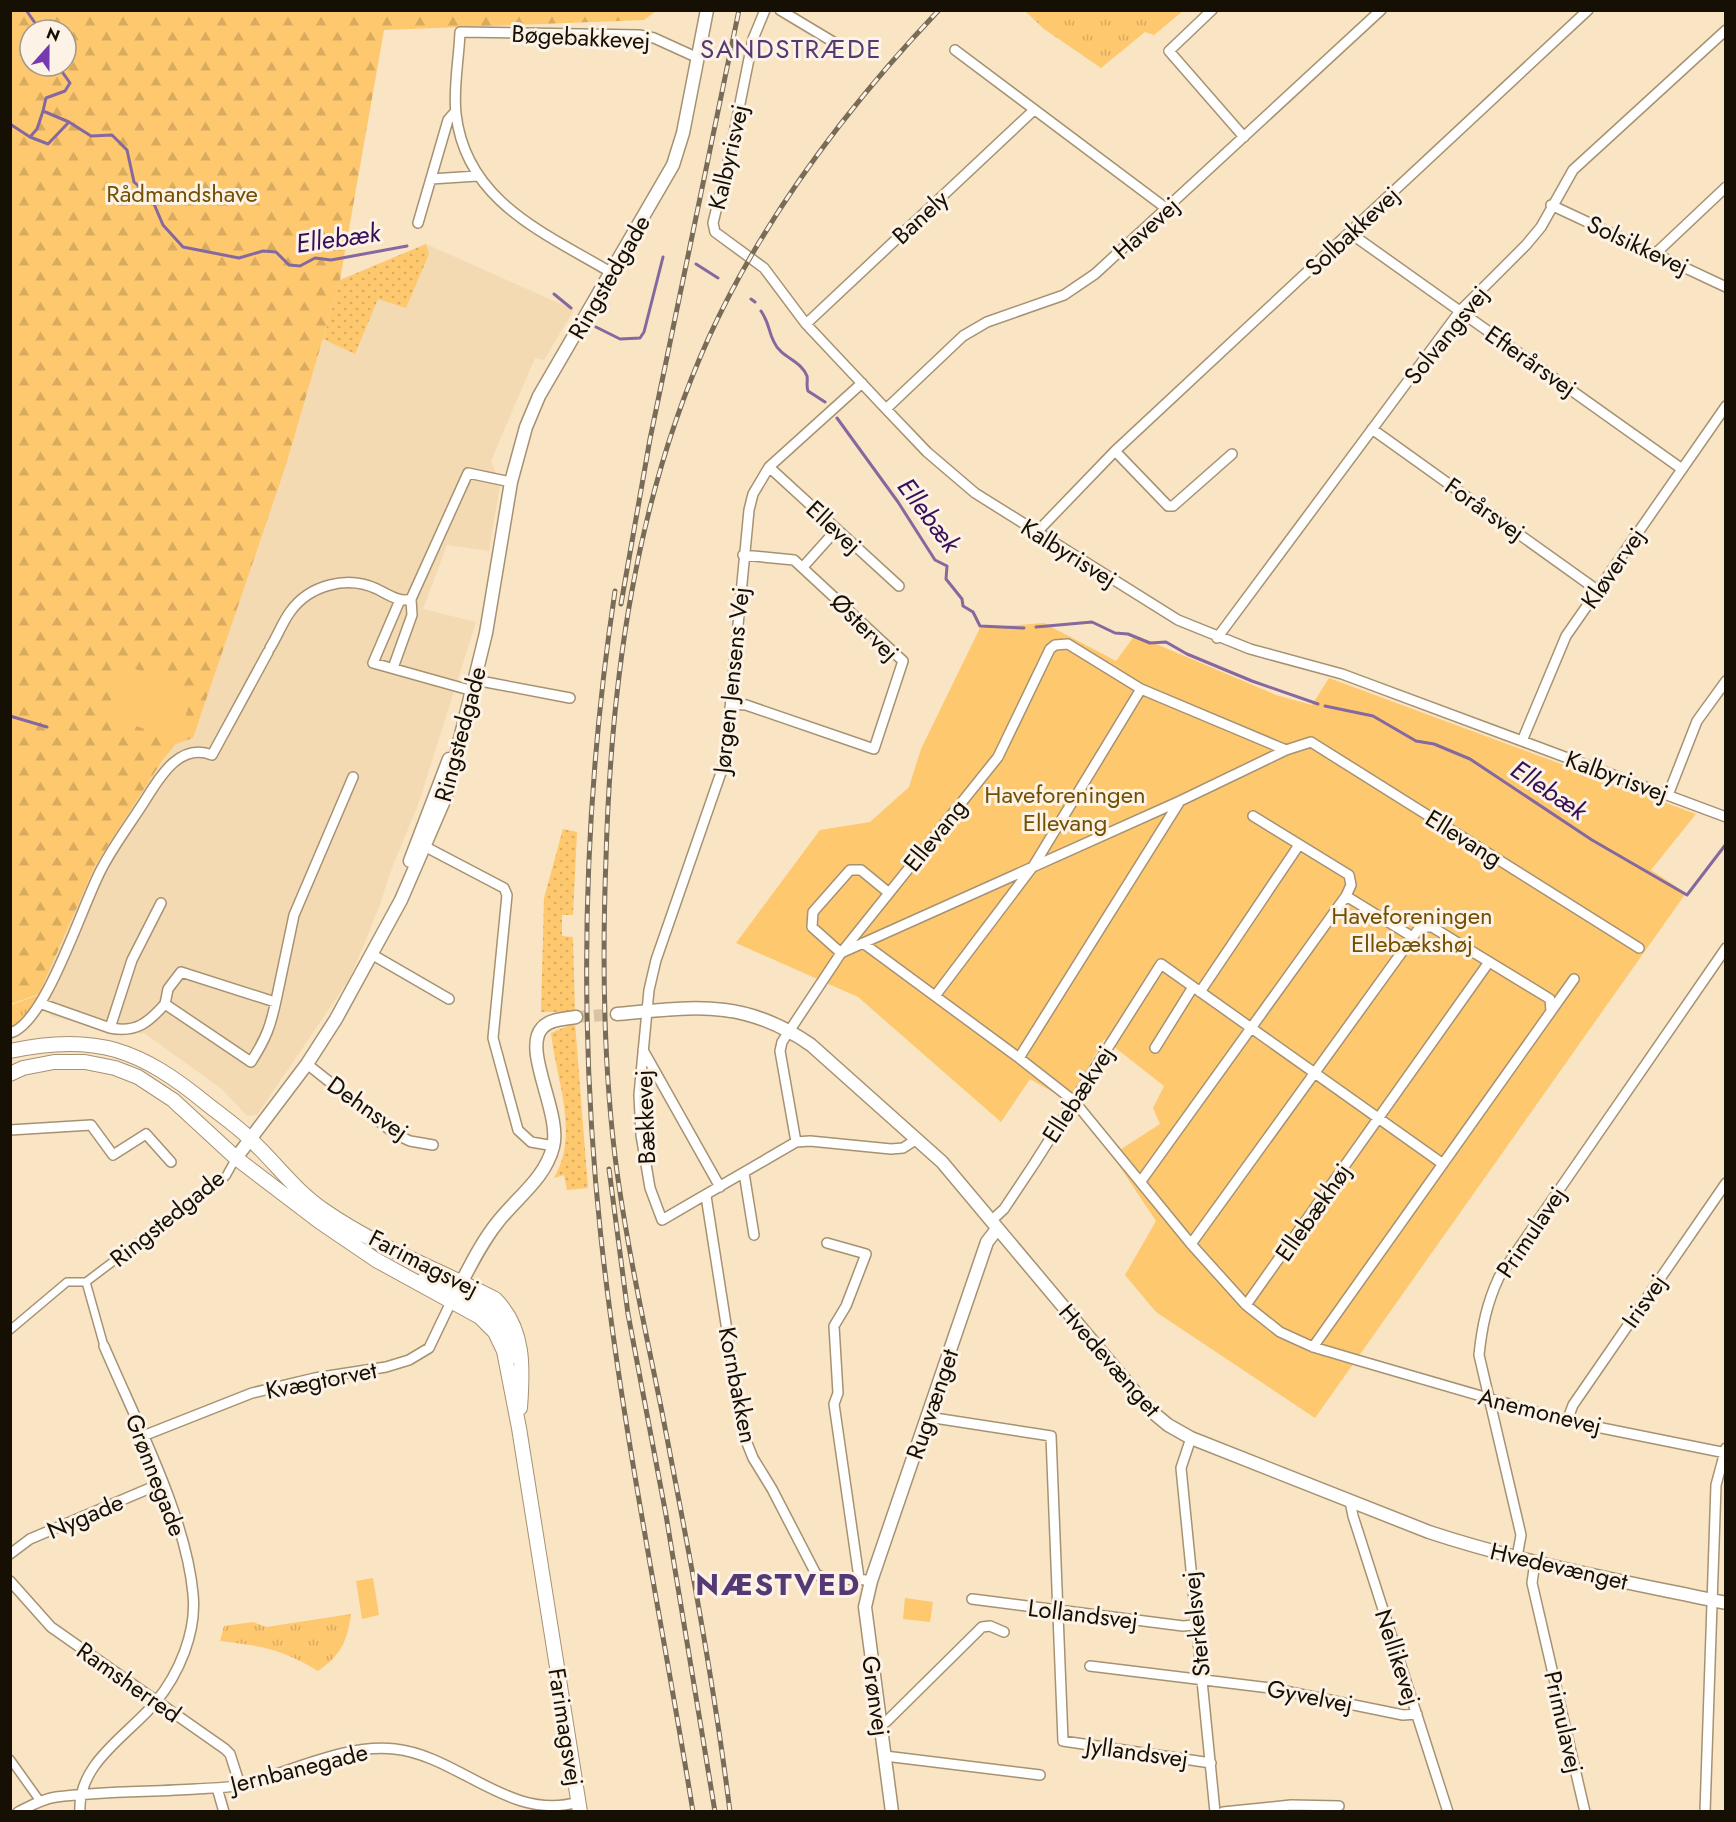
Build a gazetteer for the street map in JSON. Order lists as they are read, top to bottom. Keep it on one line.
{"streets":{"main road":["Farimagsvej"],"street":["Bøgebakkevej","Kalbyrisvej","Banely","Havevej","Solbakkevej","Solsikkevej","Ringstedgade","Solvangsvej","Efterårsvej","Forårsvej","Ellevej","Kløvervej","Østervej","Jørgen Jensens Vej","Ellevang","Ellebækvej","Dehnsvej","Bækkevej","Ellebækhøj","Primulavej","Irisvej","Hvedevænget","Kvægtorvet","Kornbakken","Rugvænget","Anemonevej","Grønnegade","Nygade","Lollandsvej","Sterkelsvej","Nellikevej","Ramsherred","Grønvej","Gyvelvej","Jyllandsvej","Jernbanegade"]},"crossings":[["Bøgebakkevej","Ringstedgade"],["Kalbyrisvej","Banely"],["Kalbyrisvej","Havevej"],["Kalbyrisvej","Solbakkevej"],["Kalbyrisvej","Solvangsvej"],["Kalbyrisvej","Kløvervej"],["Kalbyrisvej","Jørgen Jensens Vej"],["Solbakkevej","Efterårsvej"],["Solsikkevej","Solvangsvej"],["Ringstedgade","Dehnsvej"],["Ringstedgade","Farimagsvej"],["Ringstedgade","Grønnegade"],["Solvangsvej","Efterårsvej"],["Solvangsvej","Forårsvej"],["Efterårsvej","Kløvervej"],["Forårsvej","Kløvervej"],["Ellevej","Jørgen Jensens Vej"],["Østervej","Jørgen Jensens Vej"],["Jørgen Jensens Vej","Bækkevej"],["Jørgen Jensens Vej","Hvedevænget"],["Ellevang","Hvedevænget"],["Ellebækvej","Hvedevænget"],["Ellebækvej","Rugvænget"],["Bækkevej","Hvedevænget"],["Bækkevej","Kornbakken"],["Primulavej","Hvedevænget"],["Primulavej","Anemonevej"],["Farimagsvej","Kvægtorvet"],["Farimagsvej","Jernbanegade"],["Irisvej","Anemonevej"],["Hvedevænget","Rugvænget"],["Hvedevænget","Sterkelsvej"],["Hvedevænget","Nellikevej"],["Kvægtorvet","Grønnegade"],["Kornbakken","Rugvænget"],["Kornbakken","Grønvej"],["Rugvænget","Grønvej"],["Grønnegade","Nygade"],["Grønnegade","Ramsherred"],["Grønnegade","Jernbanegade"],["Lollandsvej","Sterkelsvej"],["Lollandsvej","Jyllandsvej"],["Sterkelsvej","Gyvelvej"],["Sterkelsvej","Jyllandsvej"],["Nellikevej","Gyvelvej"],["Ramsherred","Jernbanegade"]],"districts":["SANDSTRÆDE","NÆSTVED"],"water":["Ellebæk"],"parks":["Rådmandshave","Haveforeningen Ellevang","Haveforeningen Ellebækshøj"],"north":"top"}
